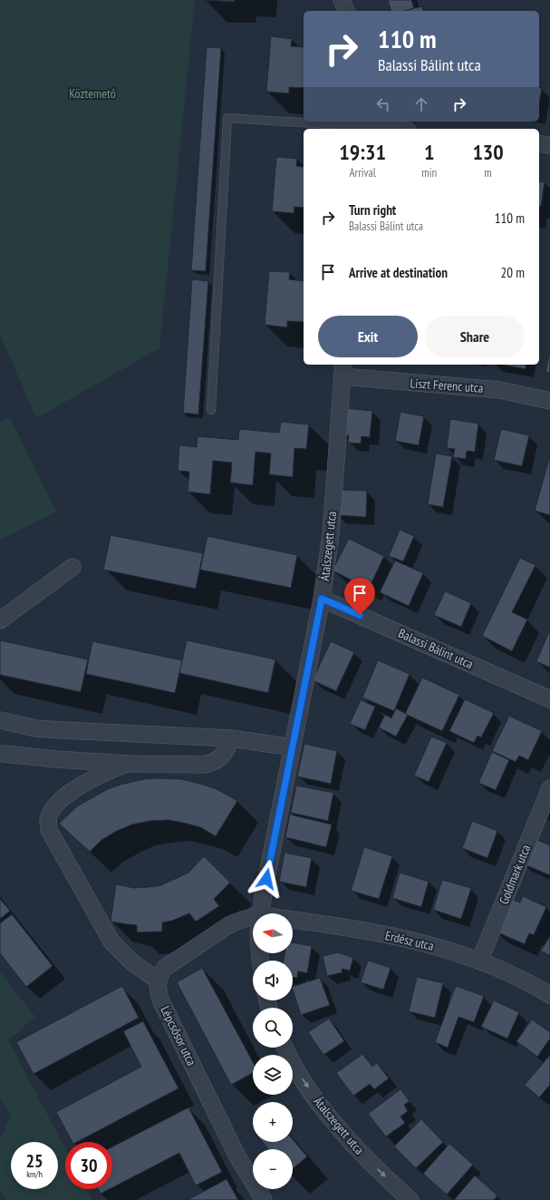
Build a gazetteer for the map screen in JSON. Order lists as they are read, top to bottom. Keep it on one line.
{"streets":{"street":["Liszt Ferenc utca","Átalszegett utca","Balassi Bálint utca","Goldmark utca","Erdész utca","Lépcsősor utca"]},"crossings":[["Liszt Ferenc utca","Átalszegett utca"],["Átalszegett utca","Balassi Bálint utca"],["Goldmark utca","Erdész utca"]],"parks":["Köztemető"],"north":"left","page":{"turn":["110 m","Balassi Bálint utca"],"eta":["19:31","Arrival","1","min","130","m"],"list":[{"name":"Turn right","note":"Balassi Bálint utca","value":"110 m"},{"name":"Arrive at destination","value":"20 m"}],"buttons":["Exit","Share"],"map_buttons":["+","−"],"speed":"25 km/h","limit":"30"}}
